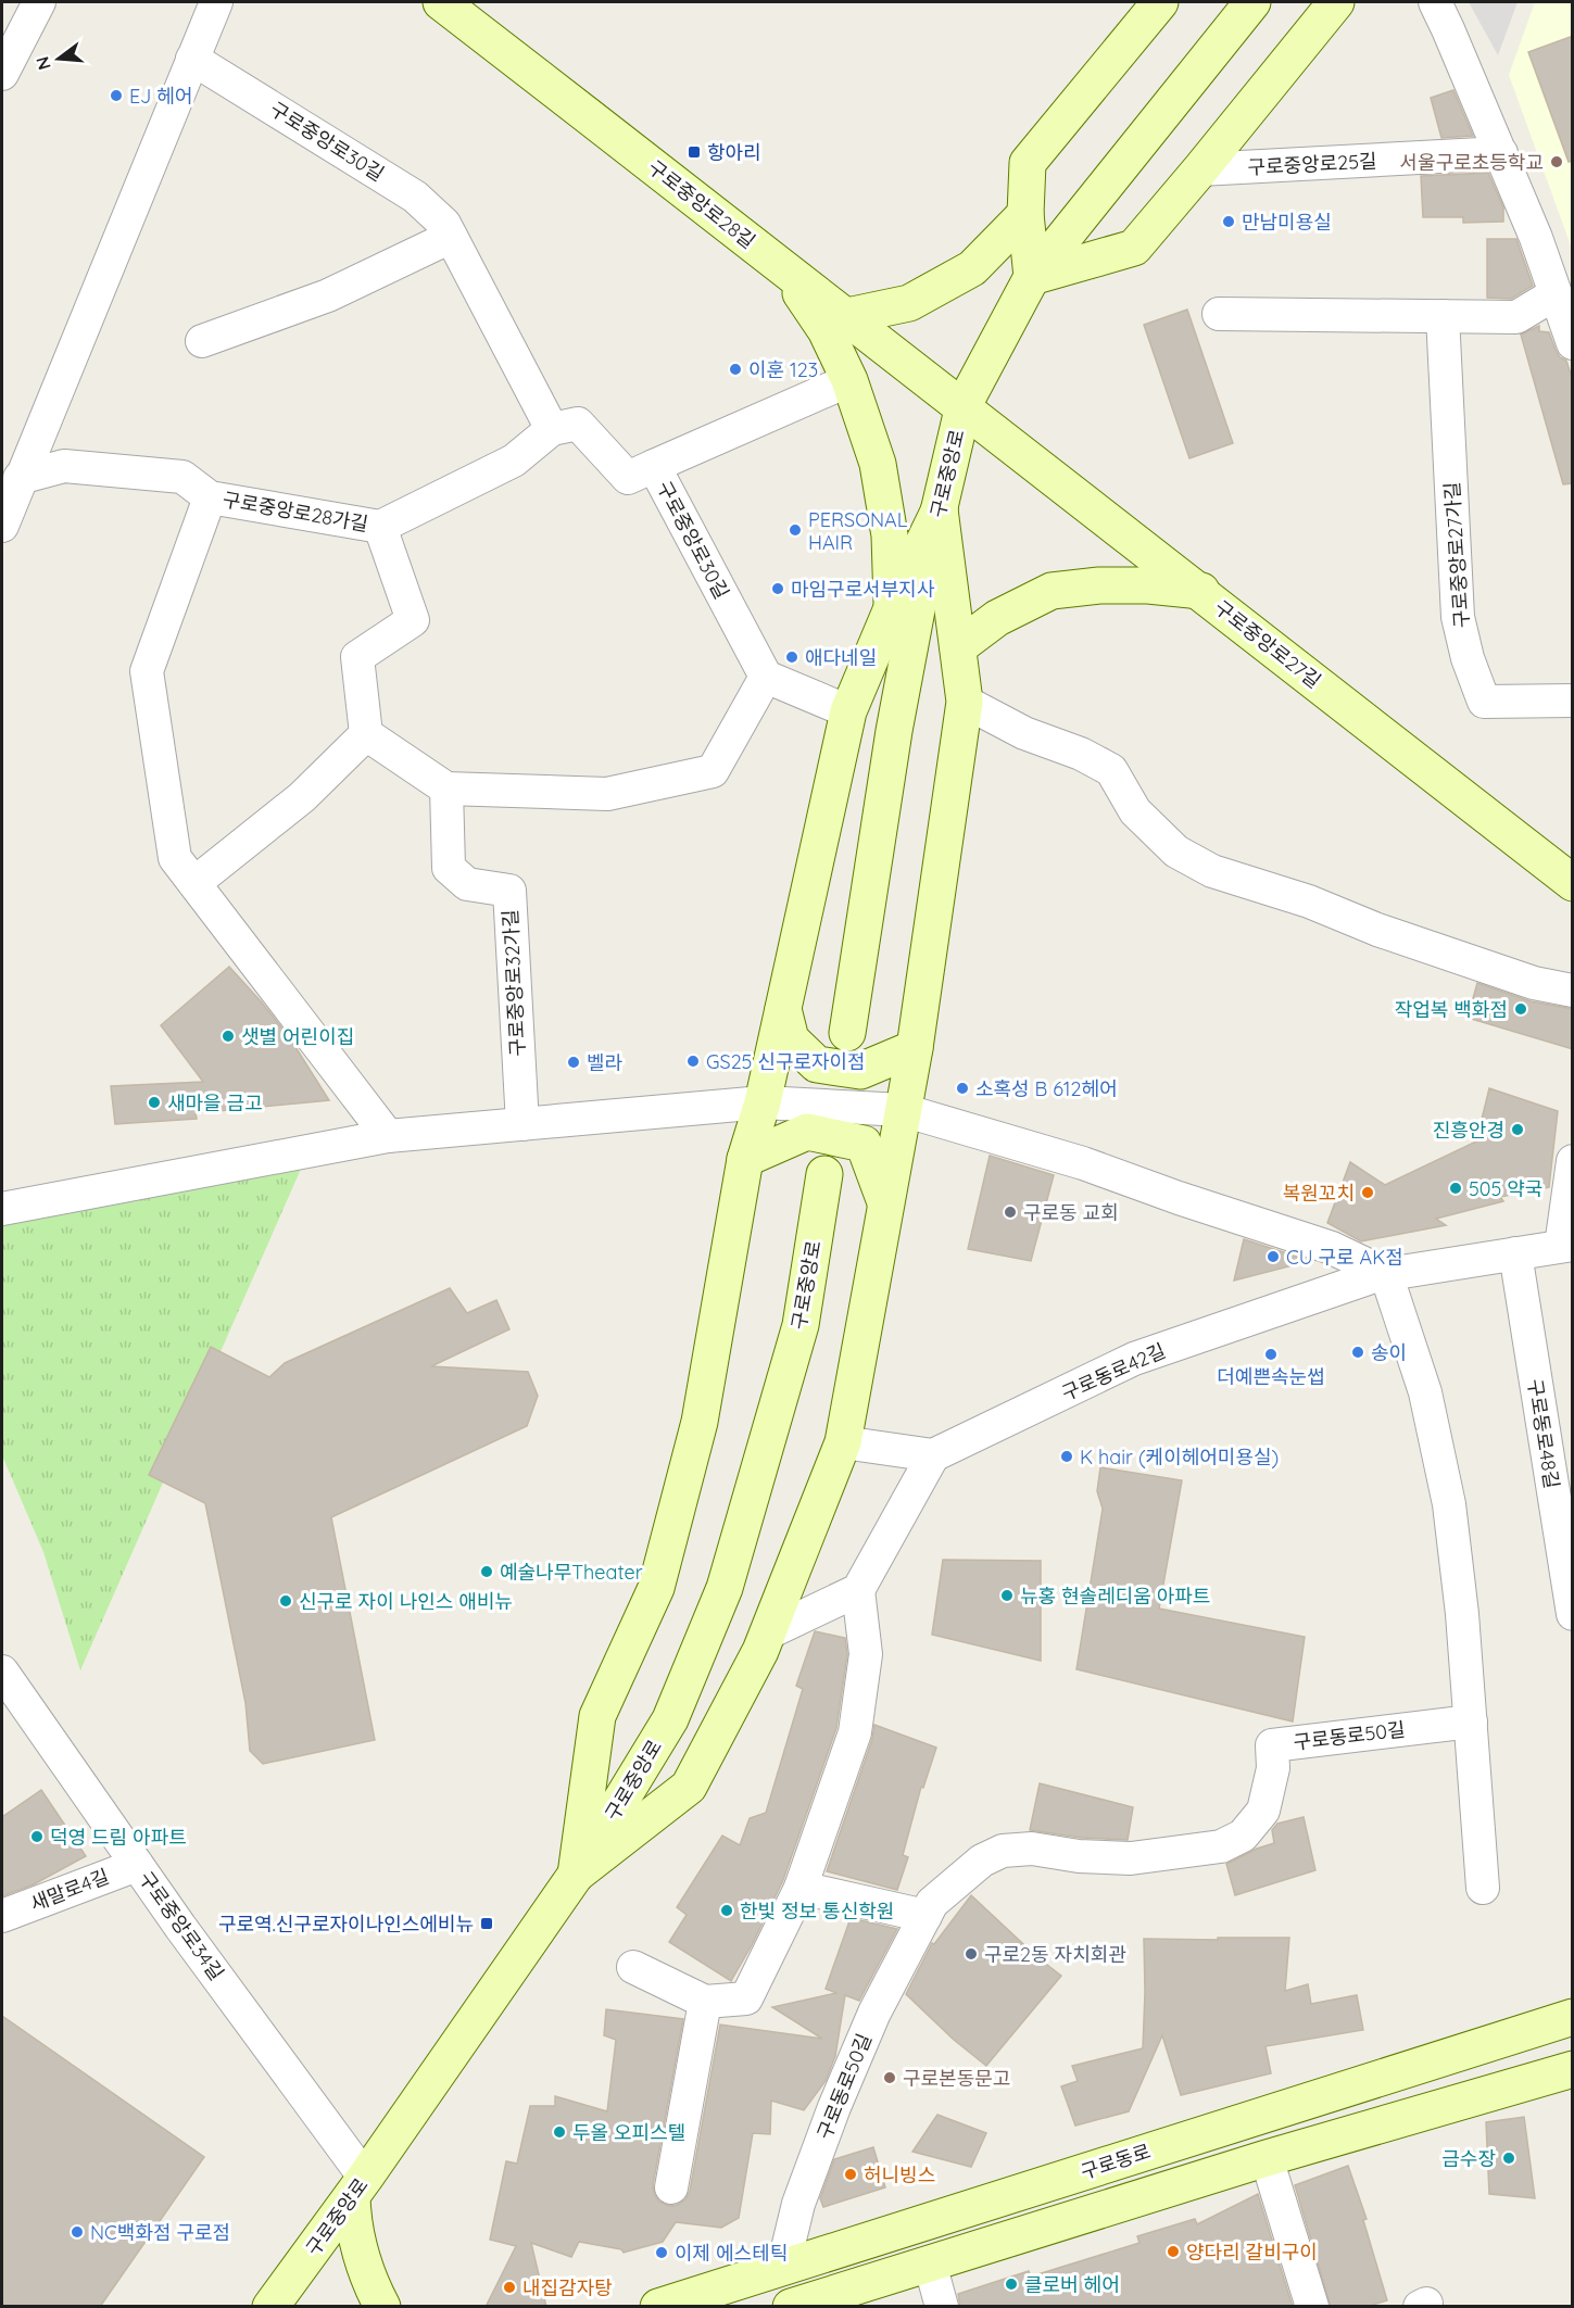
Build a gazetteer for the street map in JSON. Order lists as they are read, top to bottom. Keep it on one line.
{"streets":{"street":["구로중앙로30길","구로중앙로25길","구로중앙로28길","구로중앙로","구로중앙로28가길","구로중앙로27가길","구로중앙로27길","구로중앙로32가길","구로동로42길","구로동로48길","구로동로50길","새말로4길","구로중앙로34길","구로동로"]},"crossings":[["구로중앙로30길","구로중앙로28가길"],["구로중앙로28길","구로중앙로"],["구로중앙로28길","구로중앙로27길"],["구로중앙로","구로중앙로27길"],["구로중앙로","구로중앙로34길"],["구로동로42길","구로동로48길"],["구로동로50길","구로동로"],["새말로4길","구로중앙로34길"]],"places":{"other":["EJ 헤어","서울구로초등학교","만남미용실","이훈 123","PERSONAL HAIR","마임구로서부지사","애다네일","작업복 백화점","샛별 어린이집","GS25 신구로자이점","벨라","소혹성 B 612헤어","새마을 금고","진흥안경","505 약국","복원꼬치","구로동 교회","CU 구로 AK점","송이","더예쁜속눈썹","K hair (케이헤어미용실)","예술나무Theater","뉴홍 현솔레디움 아파트","신구로 자이 나인스 애비뉴","덕영 드림 아파트","한빛 정보 통신학원","구로2동 자치회관","구로본동문고","두올 오피스텔","금수장","허니빙스","NC백화점 구로점","양다리 갈비구이","이제 에스테틱","클로버 헤어","내집감자탕"],"transit":["항아리","구로역.신구로자이나인스에비뉴"]},"north":"left"}
